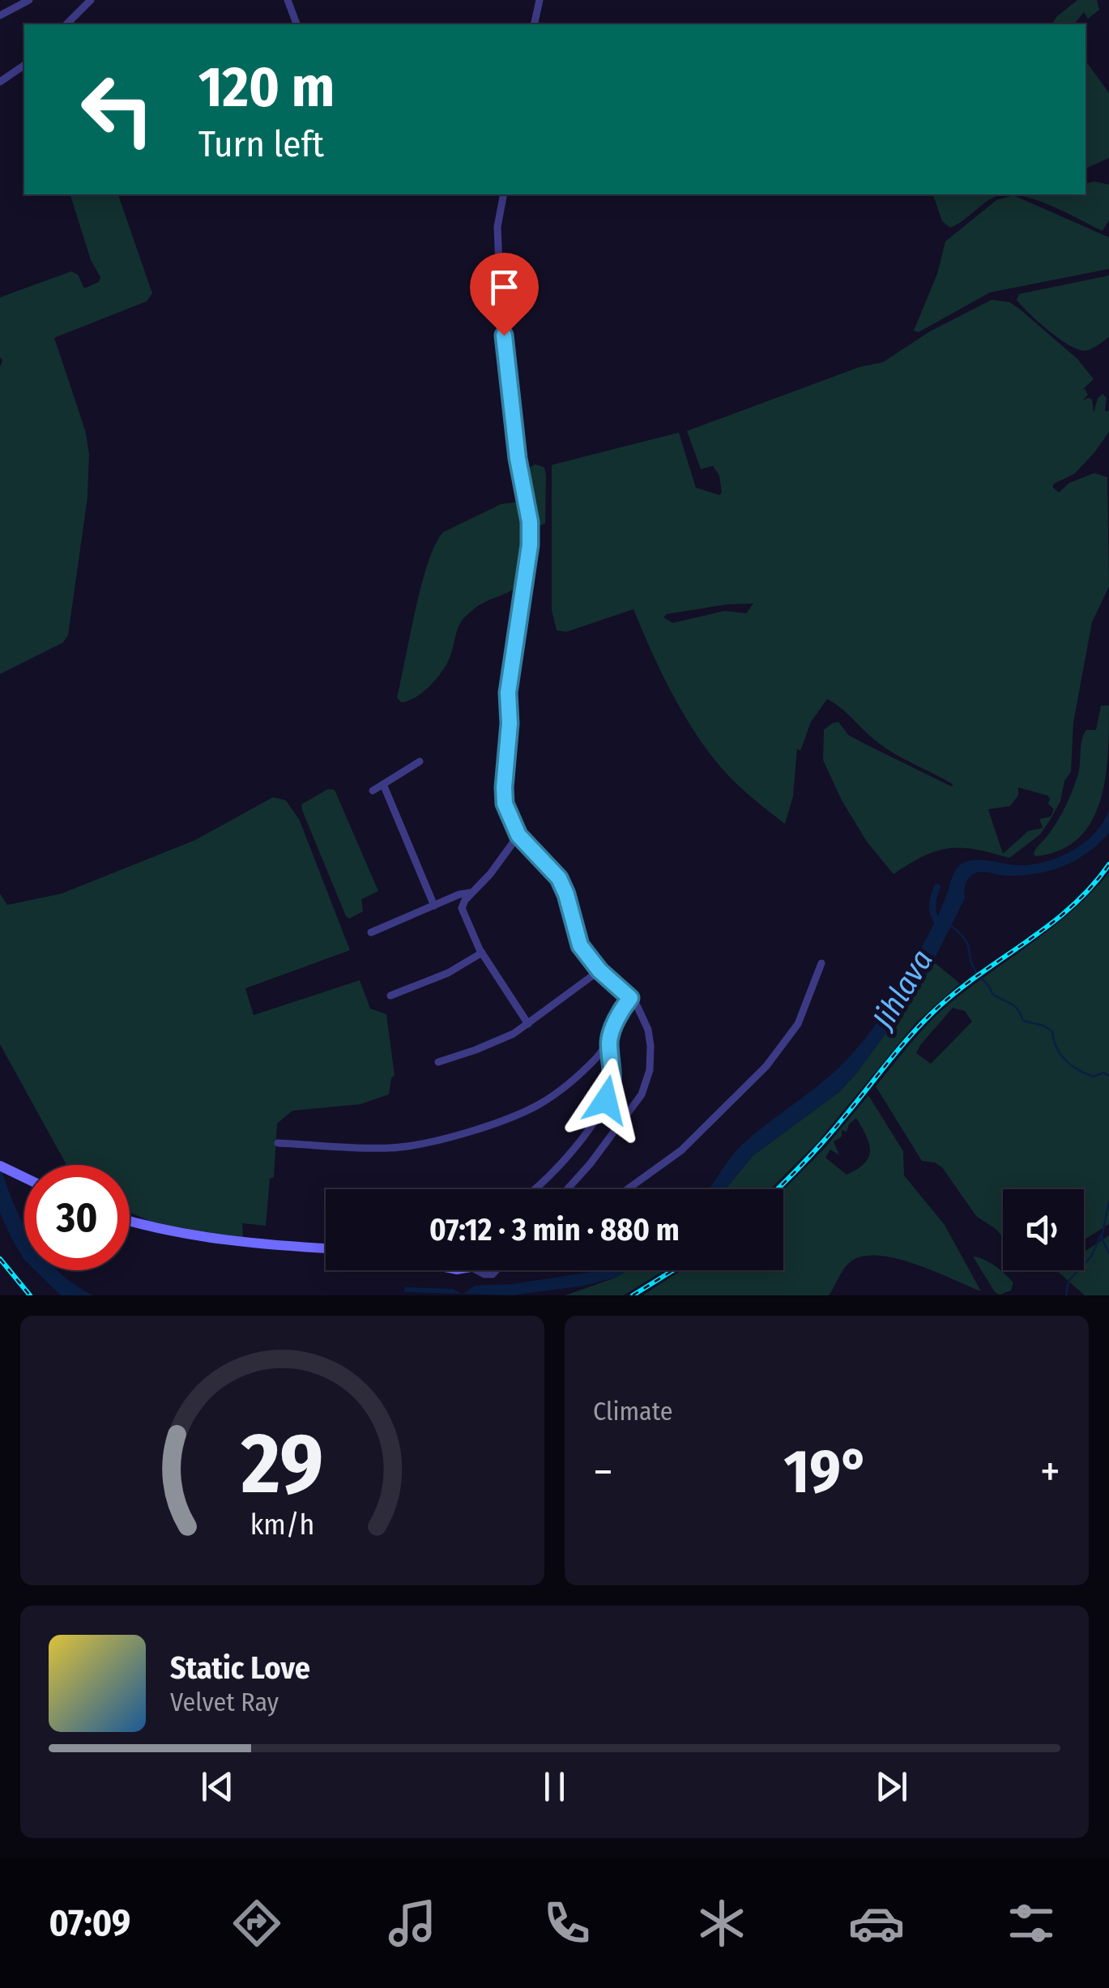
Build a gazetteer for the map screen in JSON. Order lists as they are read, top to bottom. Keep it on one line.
{"water":["Jihlava"],"page":{"turn":["120 m","Turn left"],"limit":"30","trip":"07:12 · 3 min · 880 m","tile":"Climate","heat":["−","19°","+"],"song":["Static Love","Velvet Ray"],"tabs":"07:09","gauge":["29","km/h"]}}
